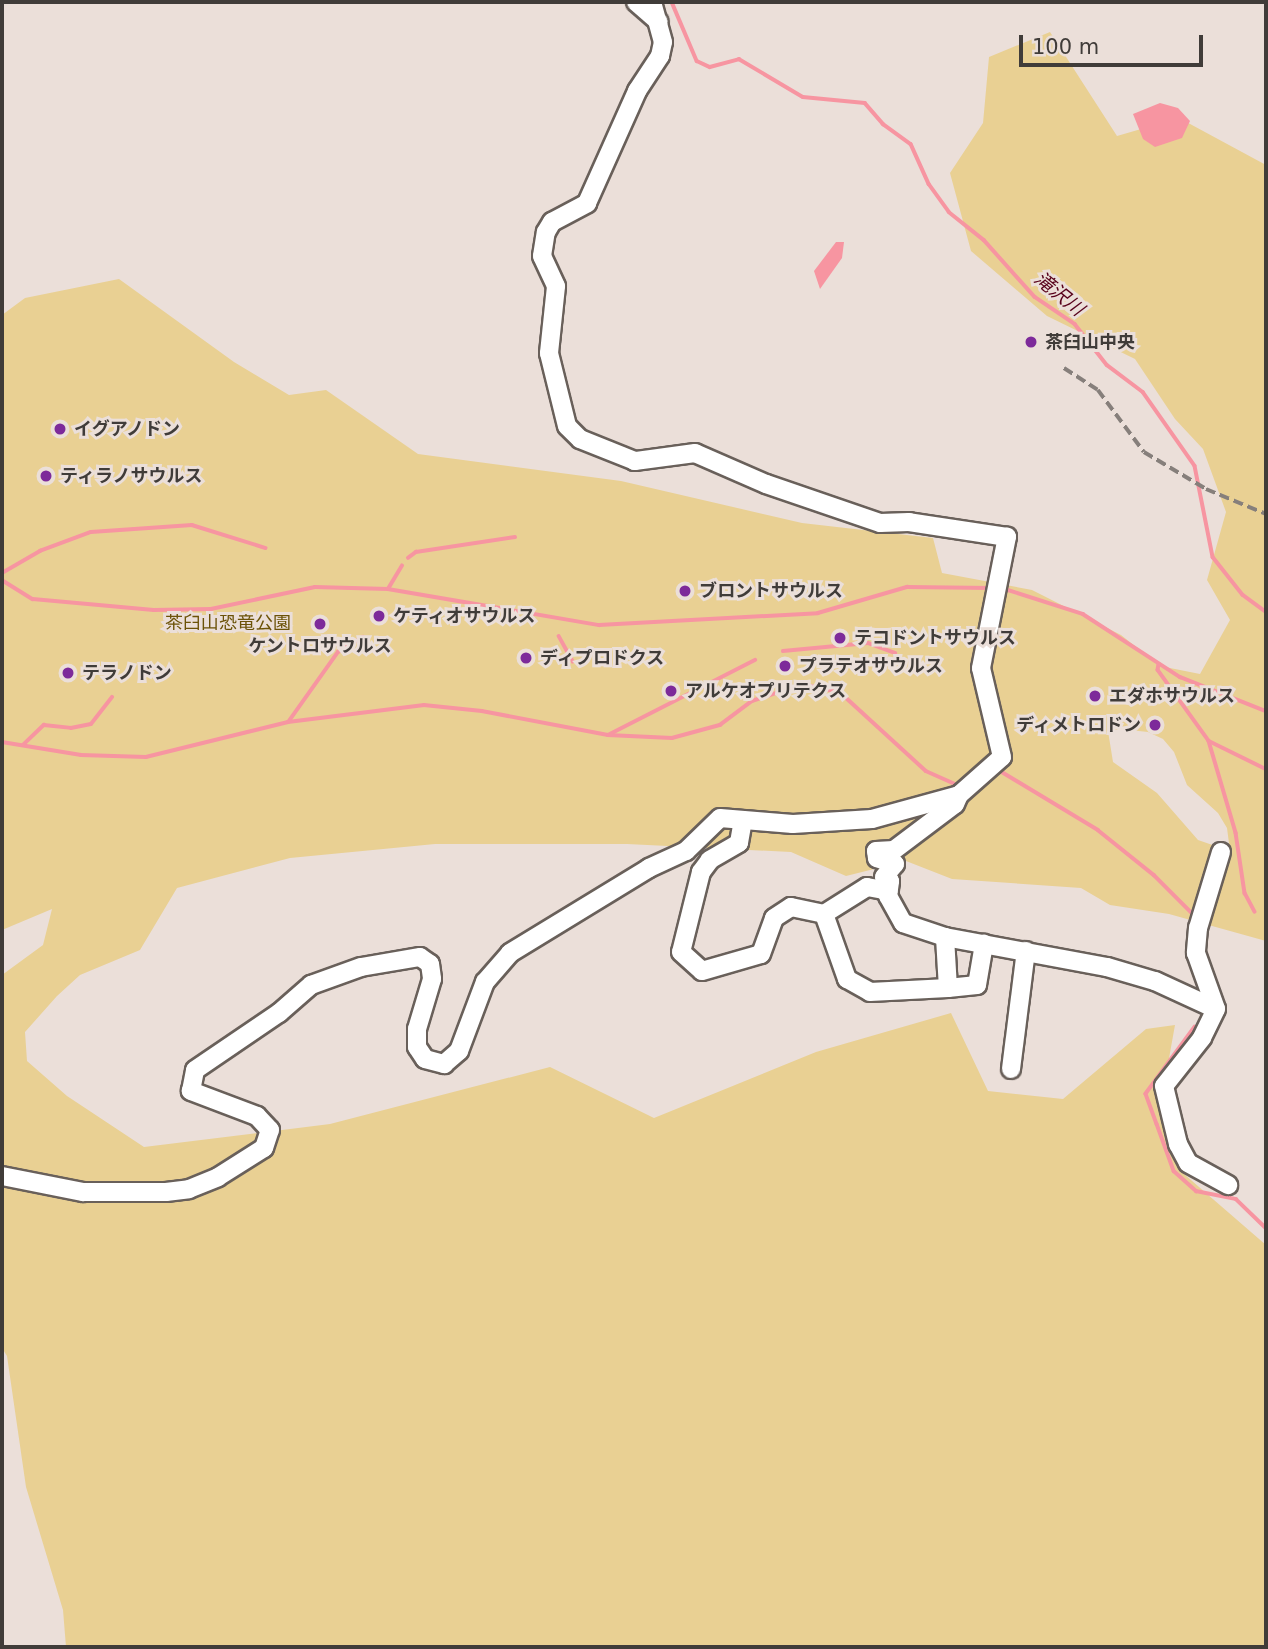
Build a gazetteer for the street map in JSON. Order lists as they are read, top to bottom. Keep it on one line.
{"water":["滝沢川"],"parks":["茶臼山恐竜公園"],"places":["茶臼山中央","イグアノドン","ティラノサウルス","ブロントサウルス","ケティオサウルス","ケントロサウルス","テコドントサウルス","ディプロドクス","プラテオサウルス","テラノドン","アルケオプリテクス","エダホサウルス","ディメトロドン"],"scale_bar":"100 m"}
